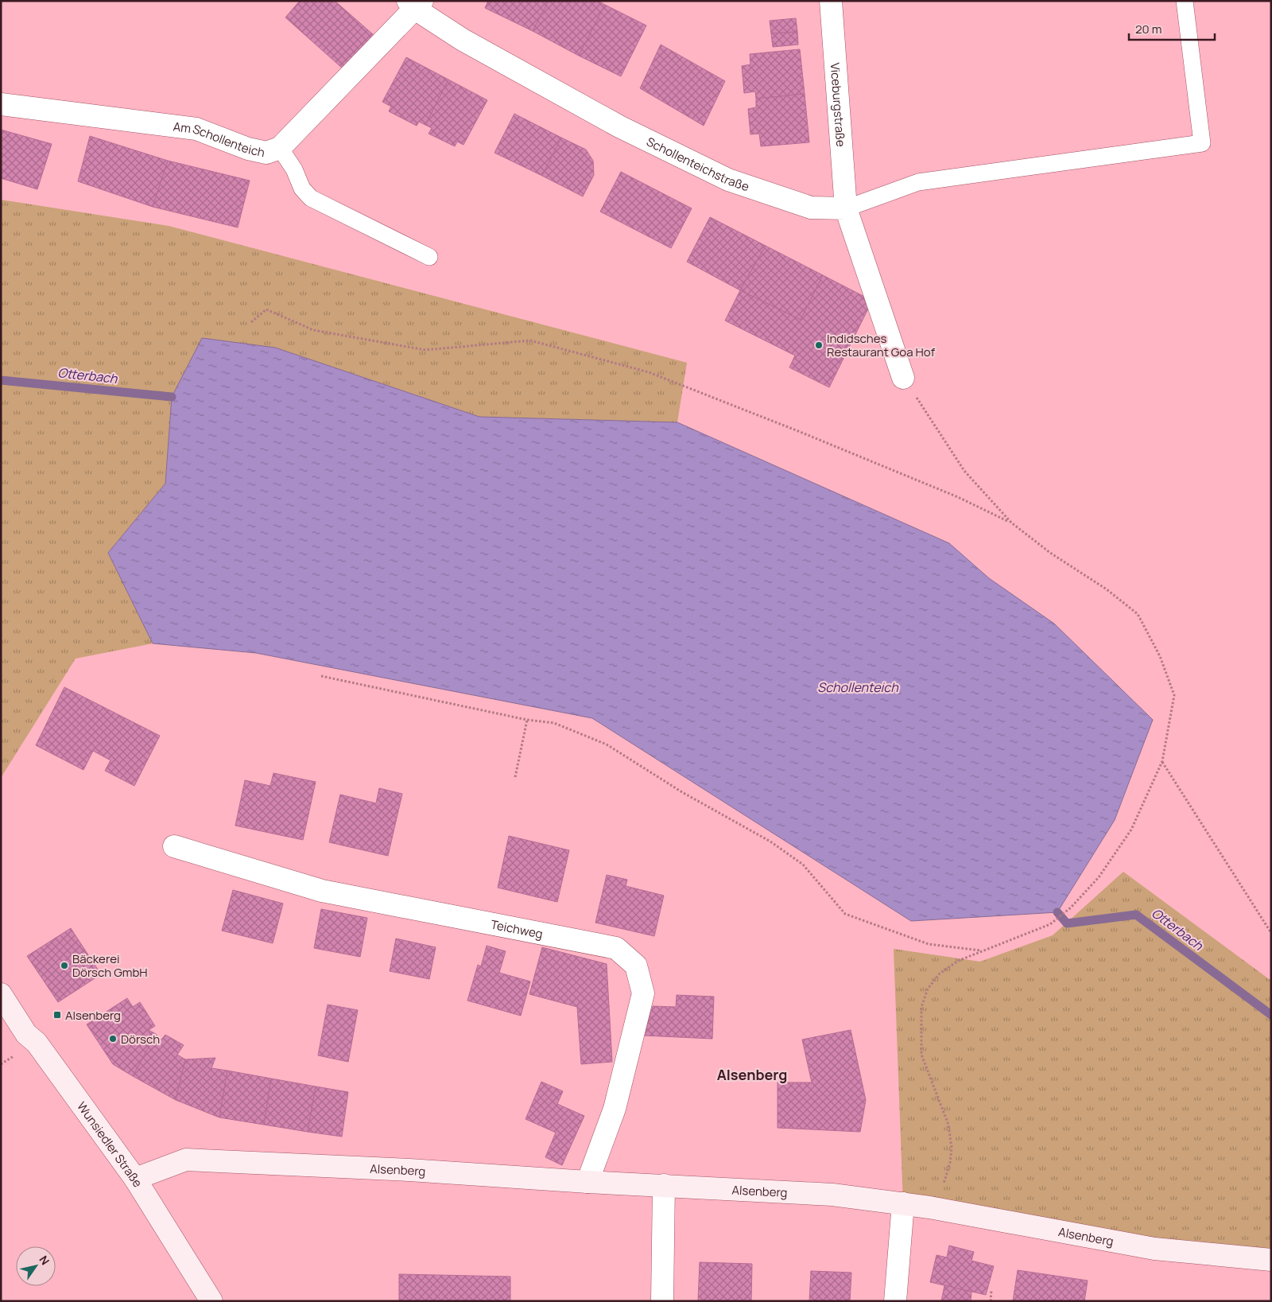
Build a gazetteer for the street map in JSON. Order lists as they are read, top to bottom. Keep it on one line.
{"streets":{"street":["Viceburgstraße","Am Schollenteich","Schollenteichstraße","Teichweg","Wunsiedler Straße","Alsenberg"]},"crossings":[["Viceburgstraße","Schollenteichstraße"],["Am Schollenteich","Schollenteichstraße"],["Teichweg","Alsenberg"],["Wunsiedler Straße","Alsenberg"]],"districts":["Alsenberg"],"water":["Otterbach","Schollenteich"],"places":{"other":["Indidsches Restaurant Goa Hof","Bäckerei Dörsch GmbH","Dörsch"],"transit":["Alsenberg"]},"scale_bar":"20 m","north":"top right"}
